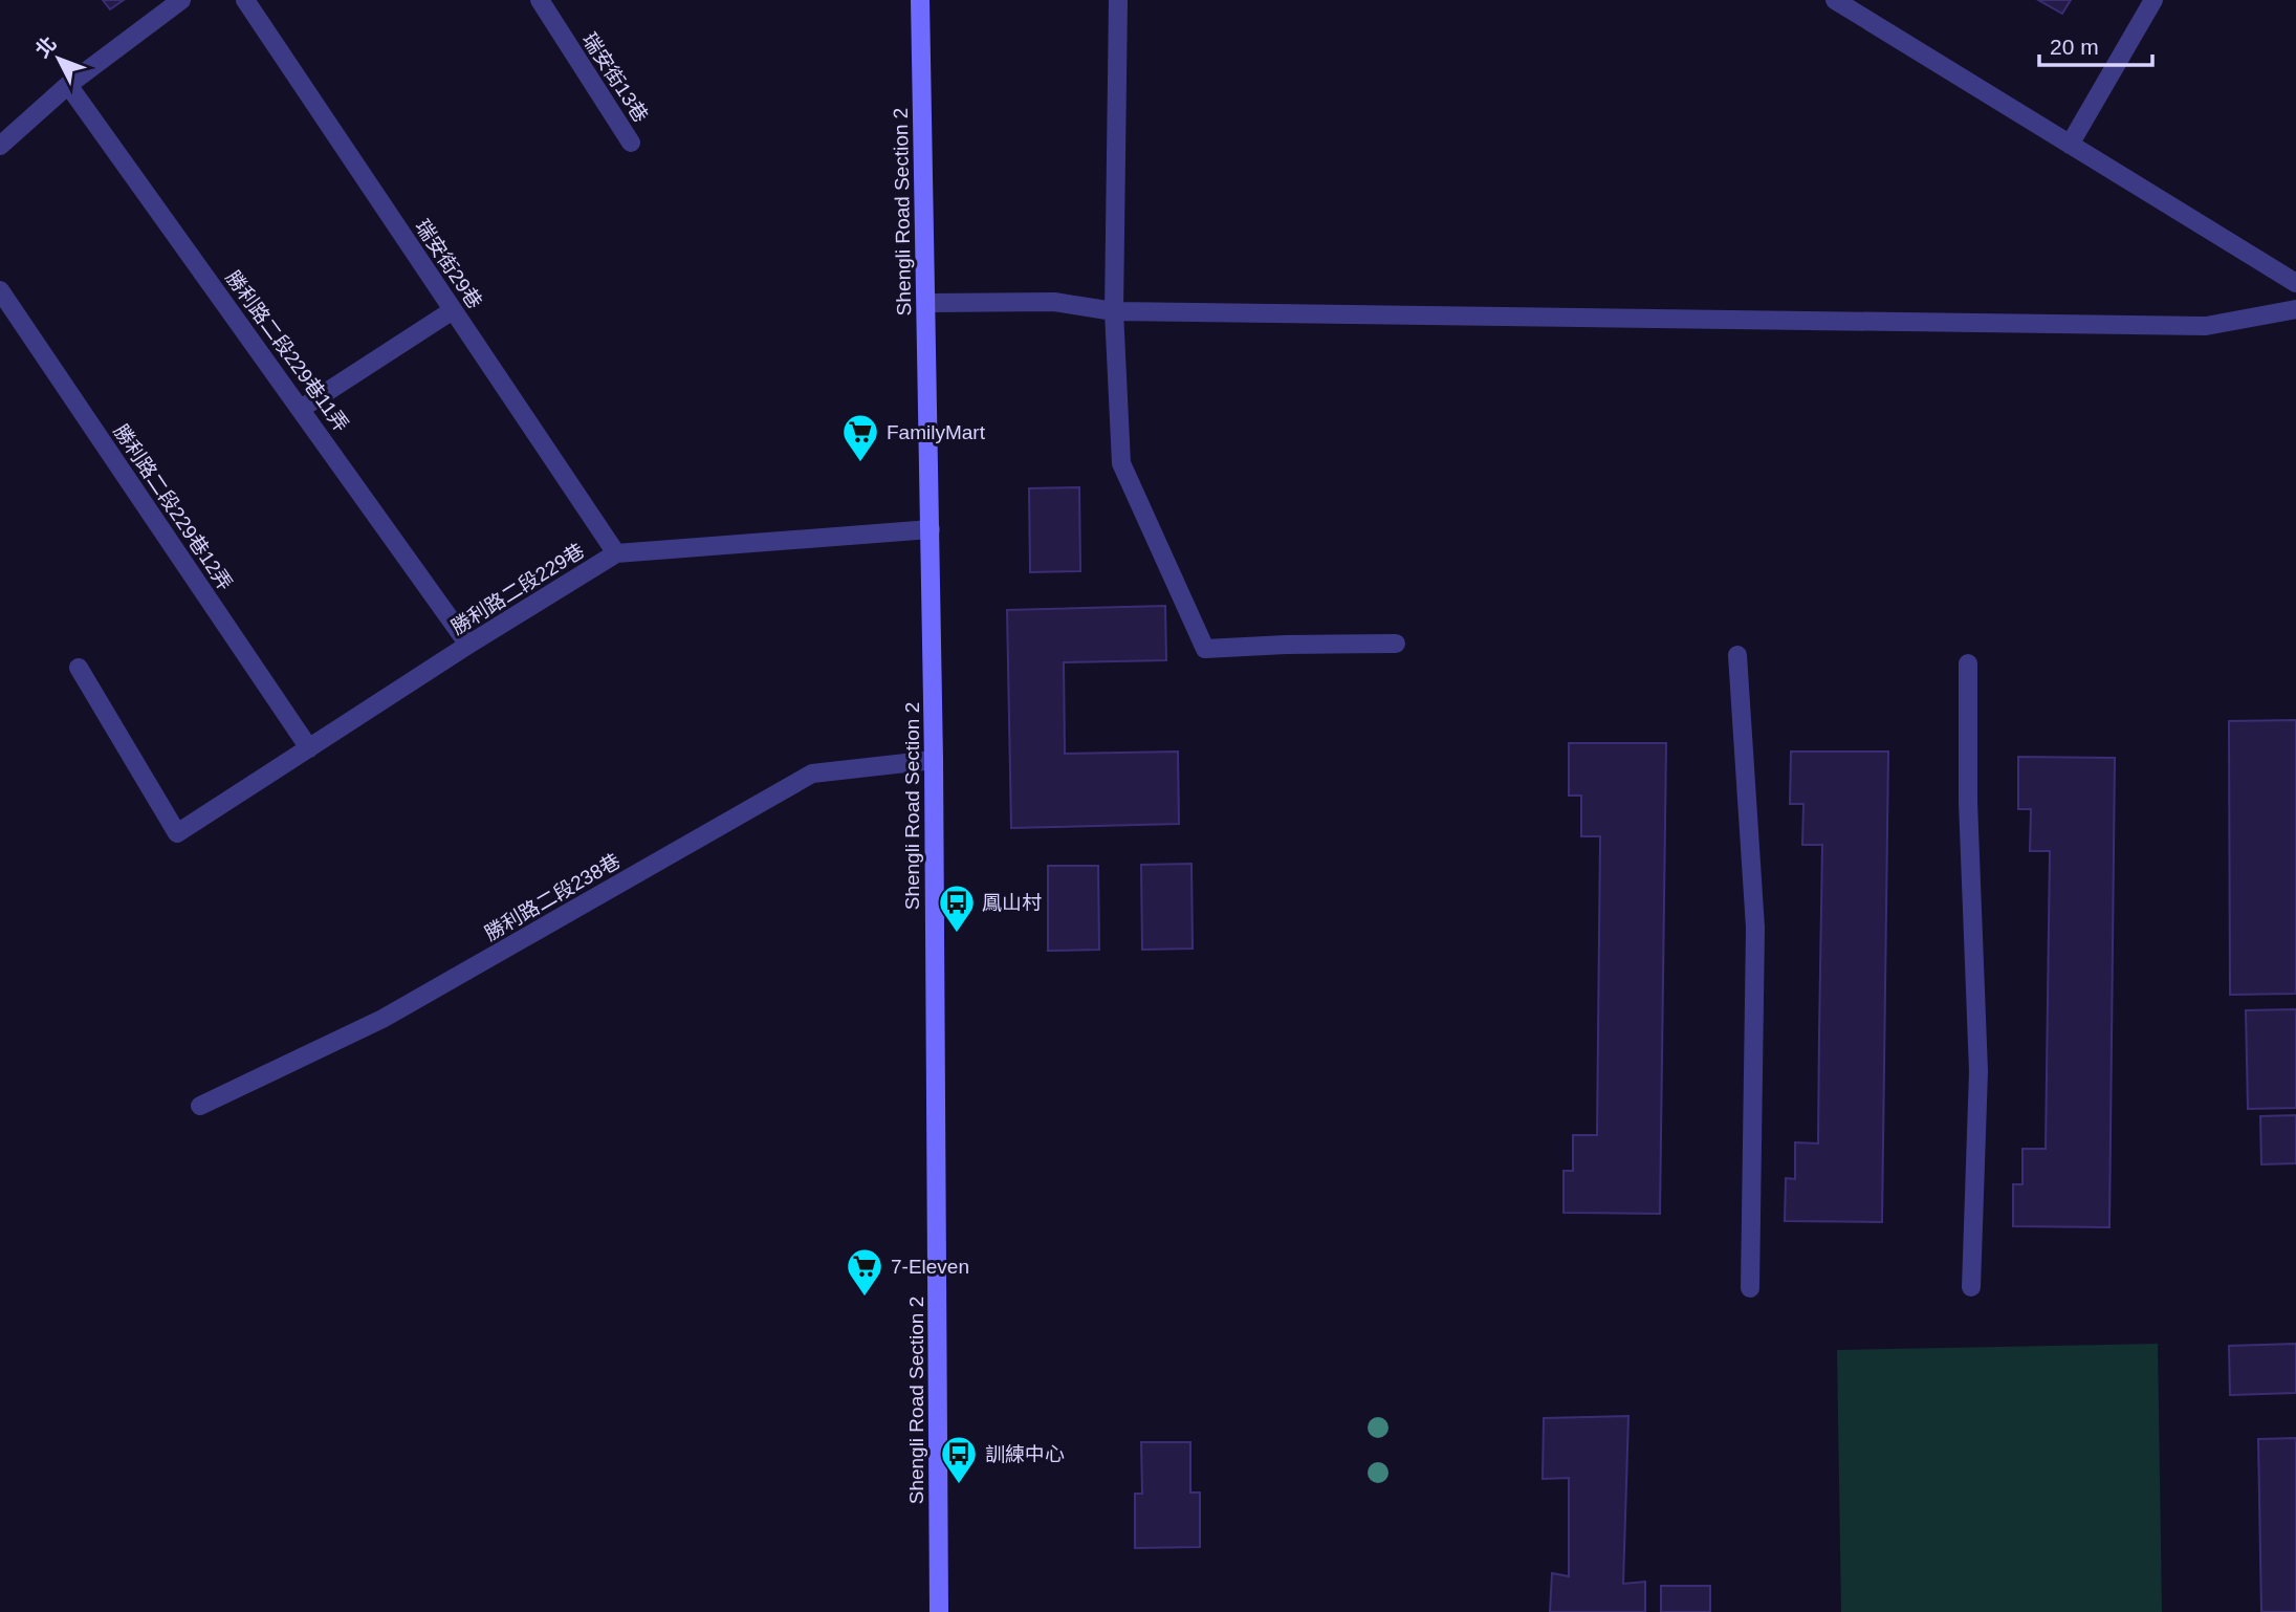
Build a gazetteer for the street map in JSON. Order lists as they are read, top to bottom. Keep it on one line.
{"streets":{"main road":["Shengli Road Section 2"],"street":["瑞安街13巷","瑞安街29巷","勝利路二段229巷11弄","勝利路二段229巷12弄","勝利路二段229巷","勝利路二段238巷"]},"crossings":[["Shengli Road Section 2","勝利路二段229巷"],["Shengli Road Section 2","勝利路二段238巷"],["瑞安街29巷","勝利路二段229巷"],["勝利路二段229巷11弄","勝利路二段229巷"],["勝利路二段229巷12弄","勝利路二段229巷"]],"places":{"supermarket":["FamilyMart","7-Eleven"],"bus stop":["鳳山村","訓練中心"]},"scale_bar":"20 m","north":"top left"}
